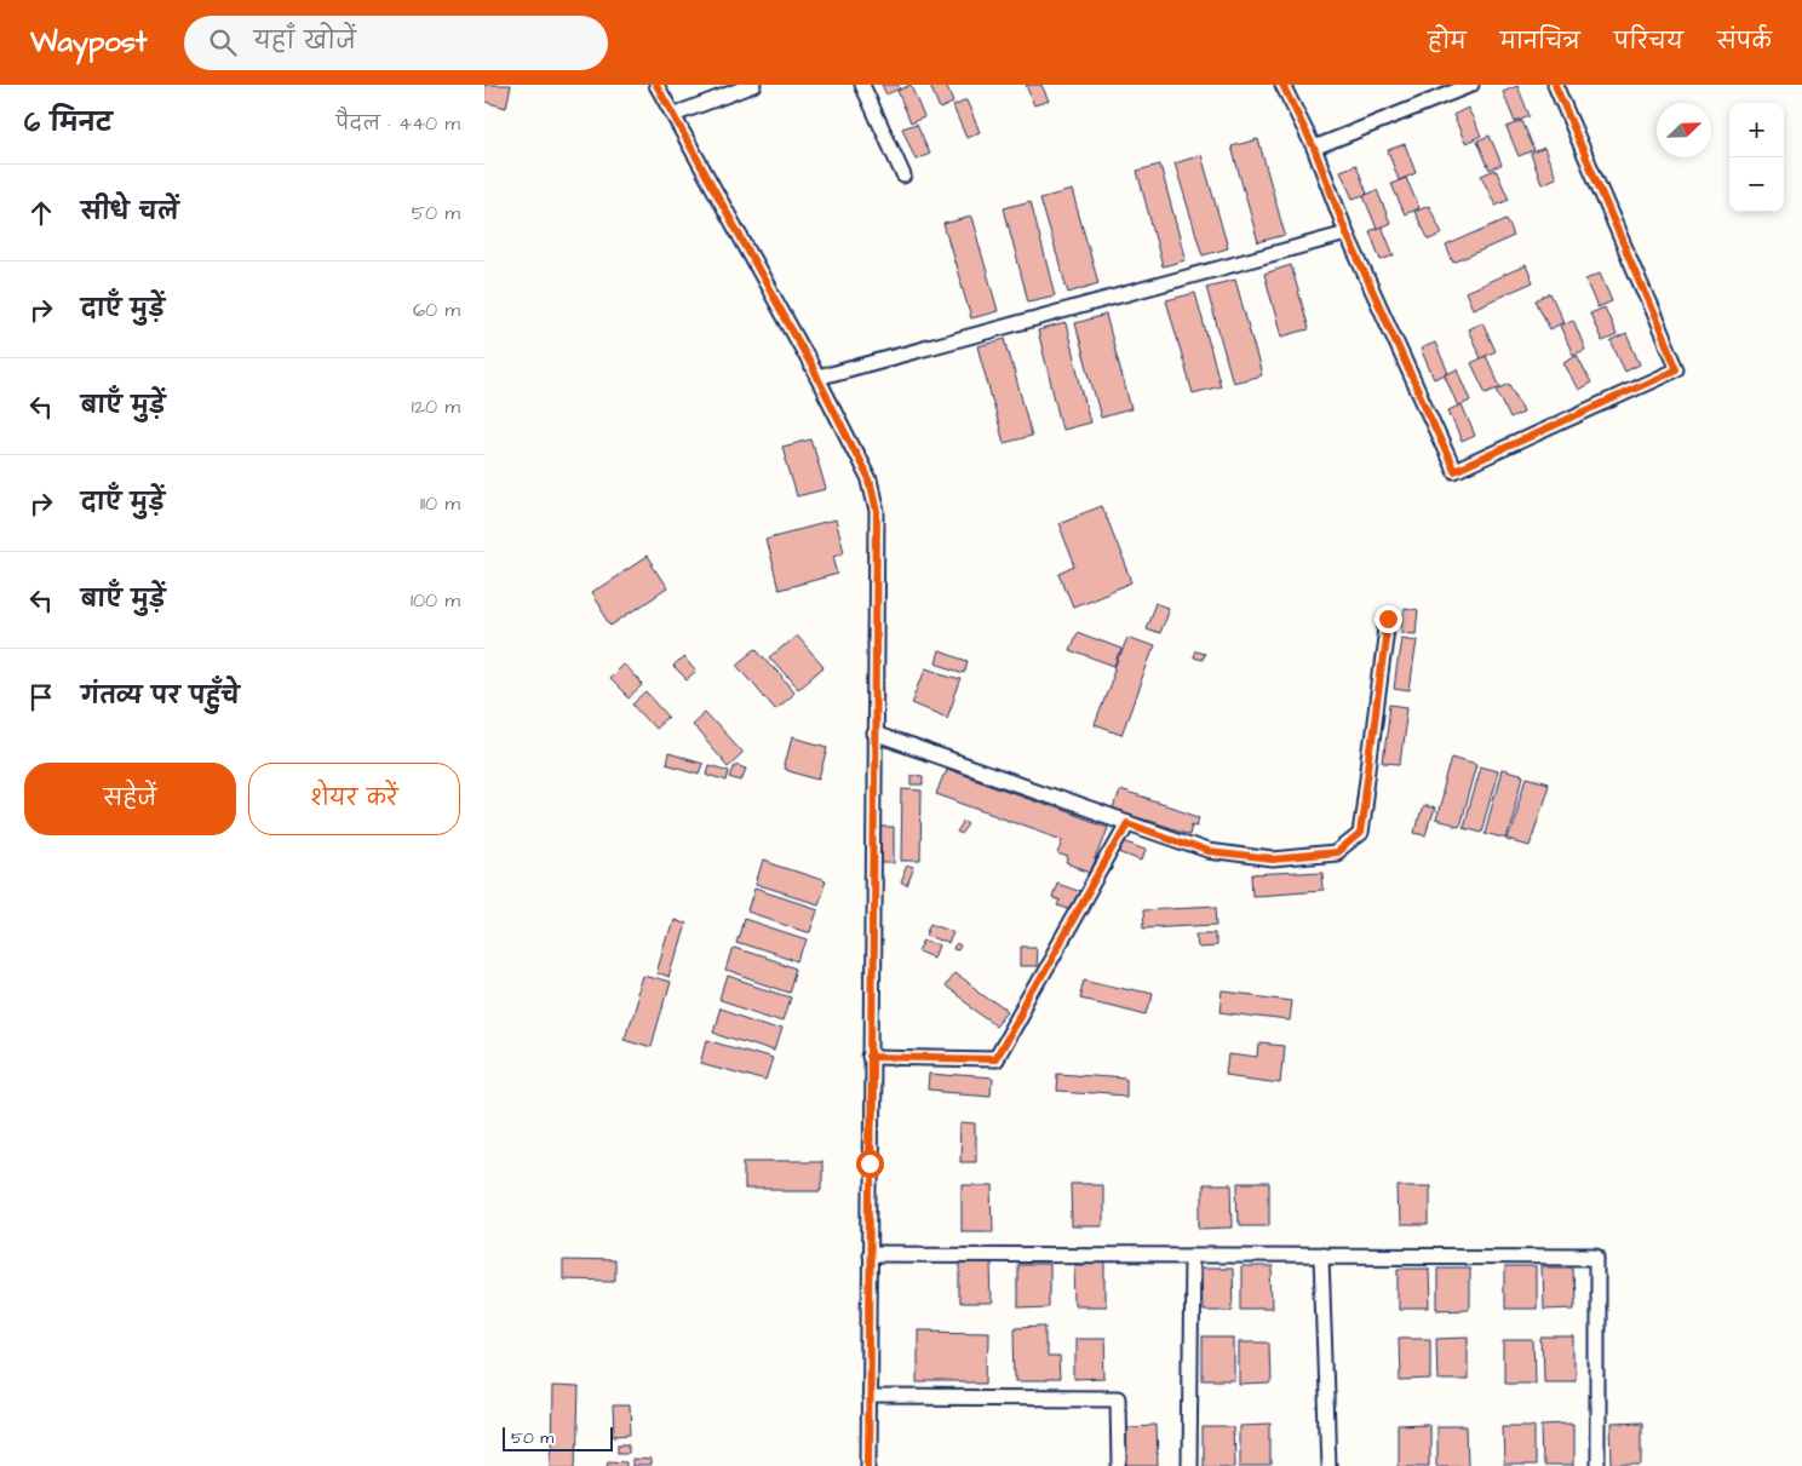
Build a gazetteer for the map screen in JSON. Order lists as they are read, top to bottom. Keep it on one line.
{"scale_bar":"50 m","north":"top right","page":{"header":"Waypost","search":"यहाँ खोजें","nav":["होम","मानचित्र","परिचय","संपर्क"],"heading":["6 मिनट","पैदल · 440 m"],"map_buttons":["+","−"],"list":[["सीधे चलें","50 m"],["दाएँ मुड़ें","60 m"],["बाएँ मुड़ें","120 m"],["दाएँ मुड़ें","110 m"],["बाएँ मुड़ें","100 m"],"गंतव्य पर पहुँचे"],"buttons":["सहेजें","शेयर करें"],"scale":"50 m"}}
